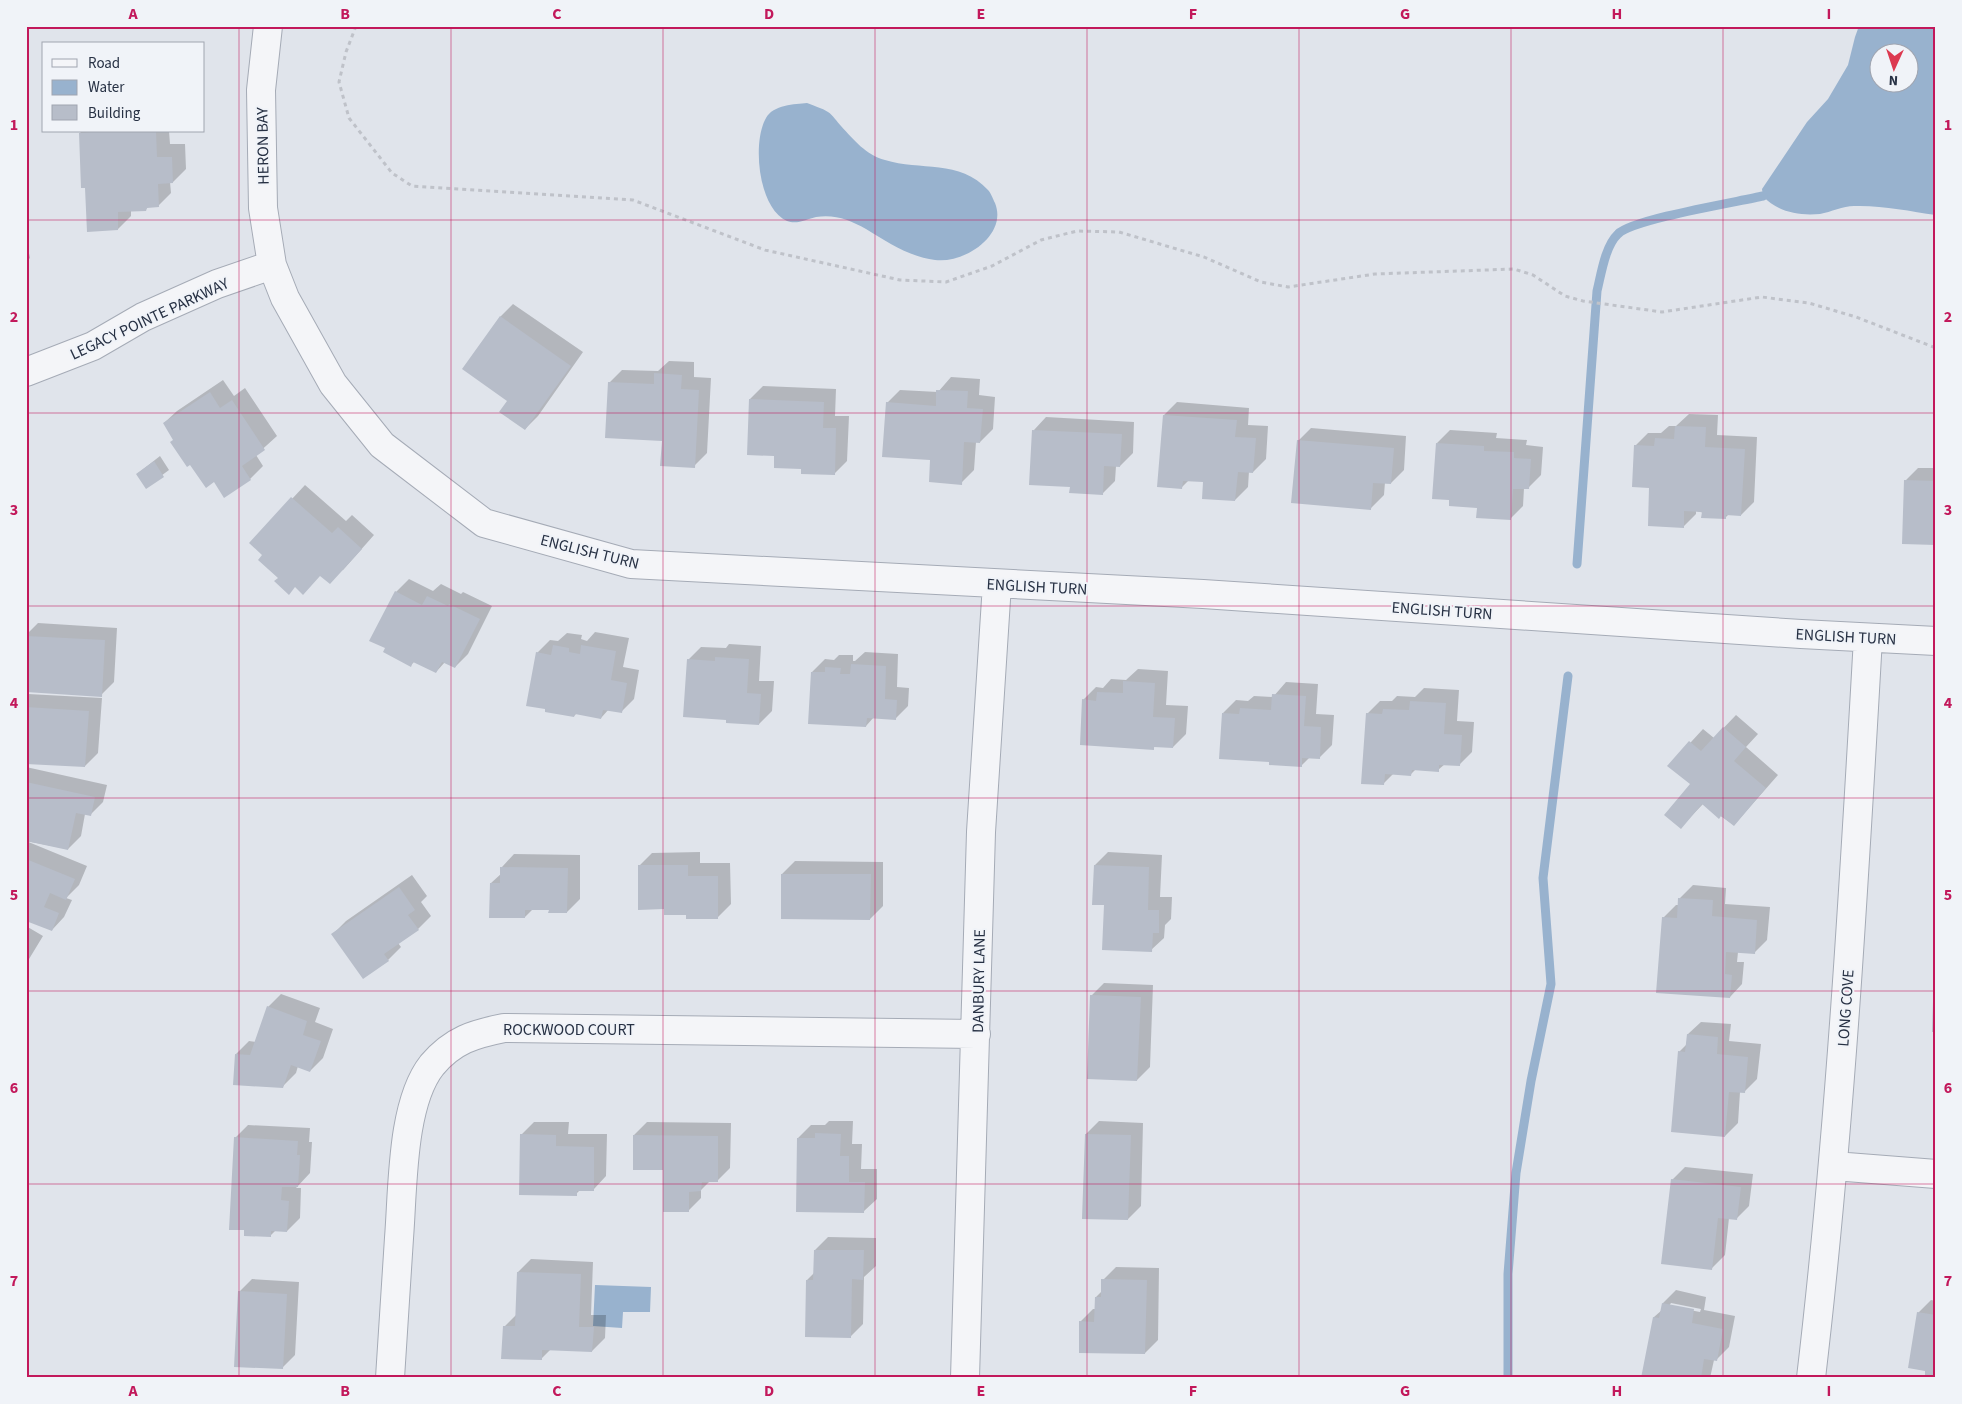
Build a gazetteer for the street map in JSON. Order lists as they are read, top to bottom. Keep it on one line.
{"streets":{"street":["HERON BAY","LEGACY POINTE PARKWAY","ENGLISH TURN","DANBURY LANE","LONG COVE","ROCKWOOD COURT"]},"crossings":[["HERON BAY","LEGACY POINTE PARKWAY"],["HERON BAY","ENGLISH TURN"],["LEGACY POINTE PARKWAY","ENGLISH TURN"],["ENGLISH TURN","DANBURY LANE"],["ENGLISH TURN","LONG COVE"],["DANBURY LANE","ROCKWOOD COURT"]],"legend":["Road","Water","Building"],"north":"bottom","grid":{"columns":["A","B","C","D","E","F","G","H","I"],"rows":["1","2","3","4","5","6","7"]}}
